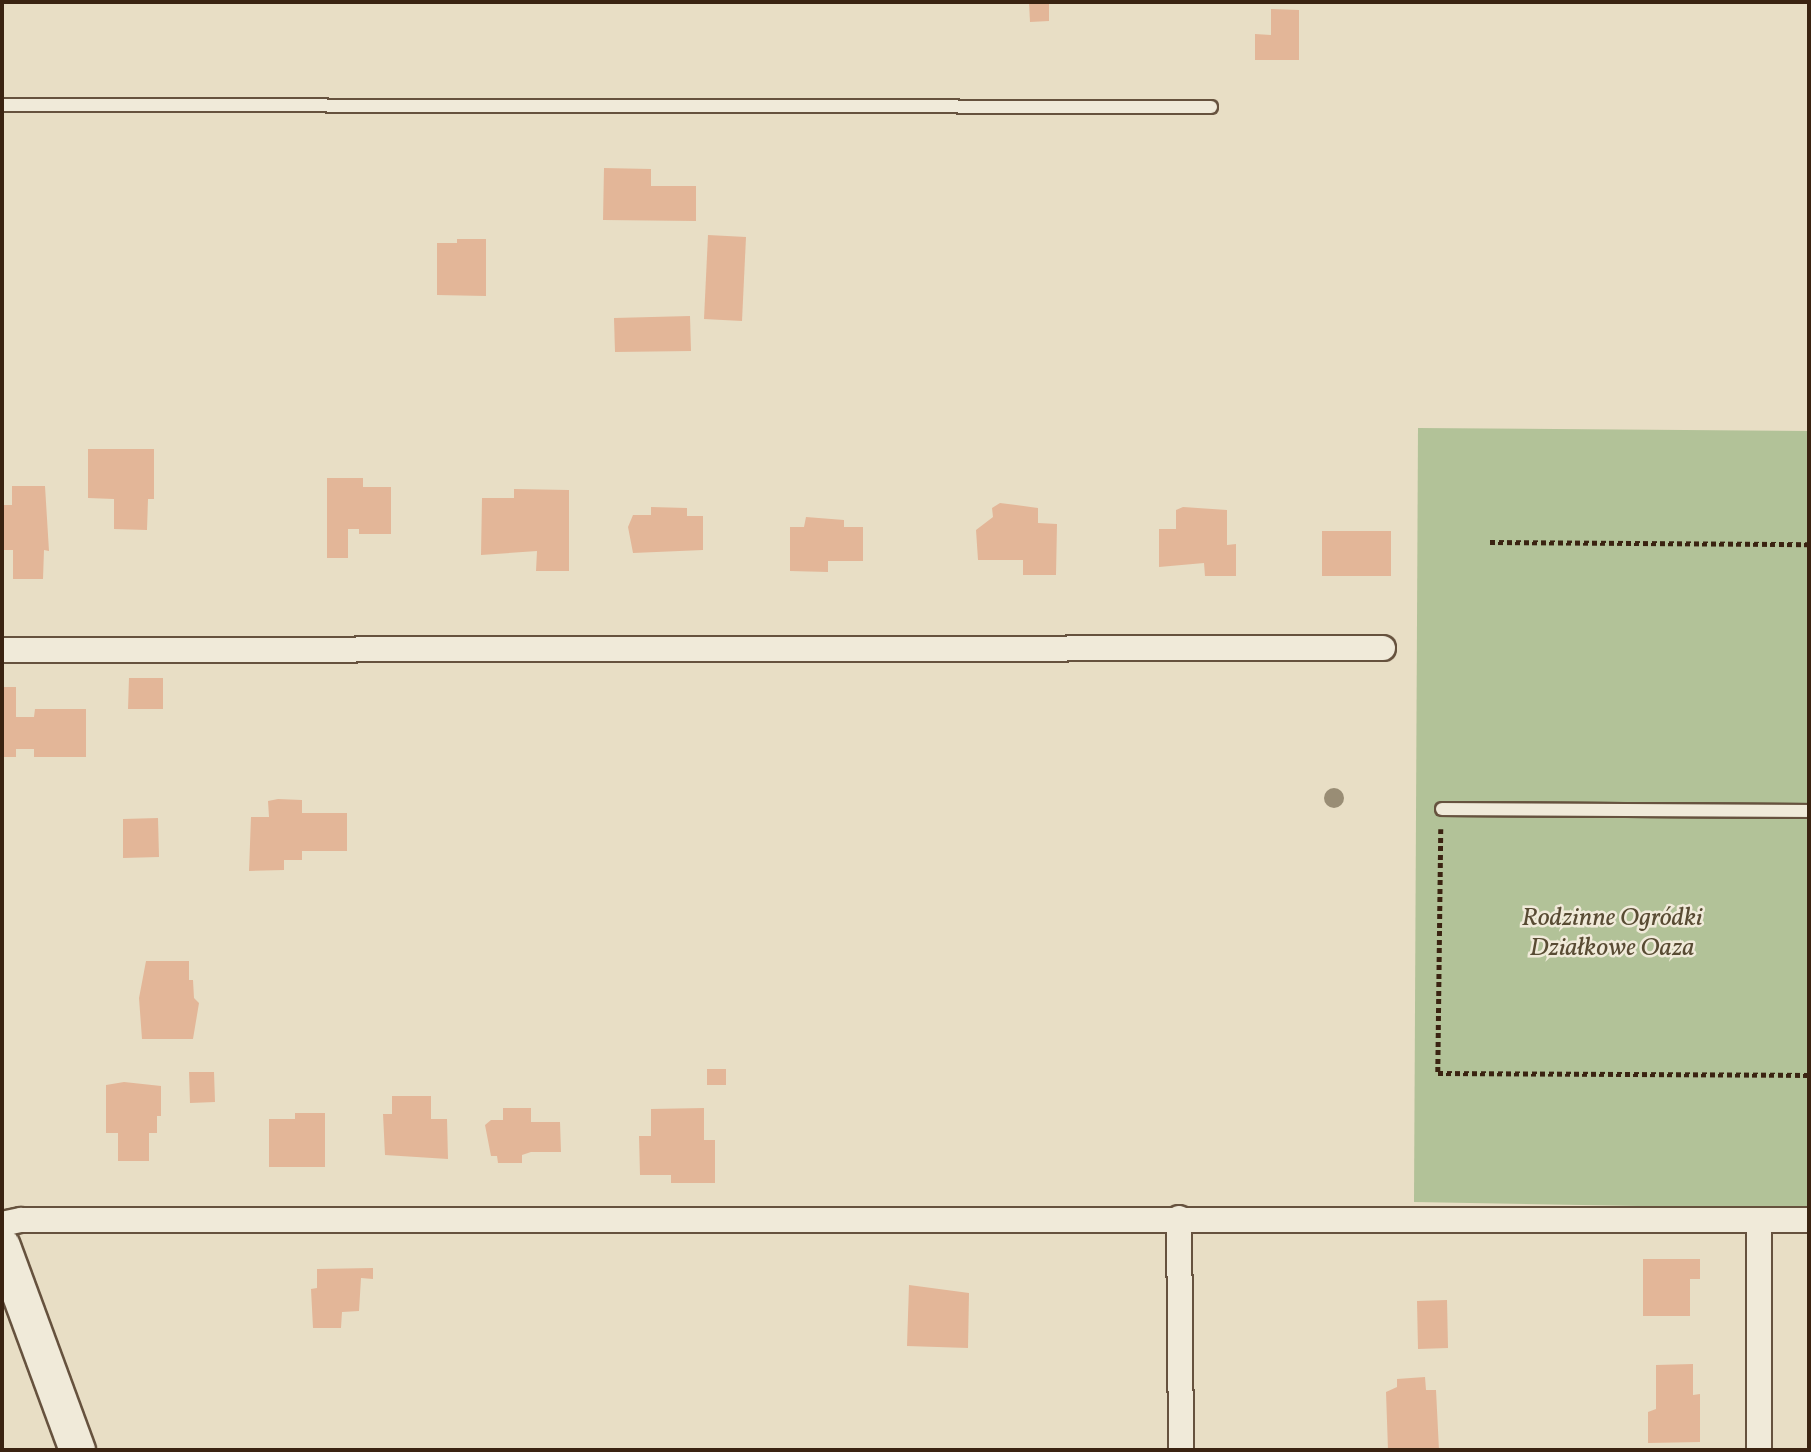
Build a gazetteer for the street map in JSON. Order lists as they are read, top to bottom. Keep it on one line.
{"parks":["Rodzinne Ogródki Działkowe Oaza"]}
